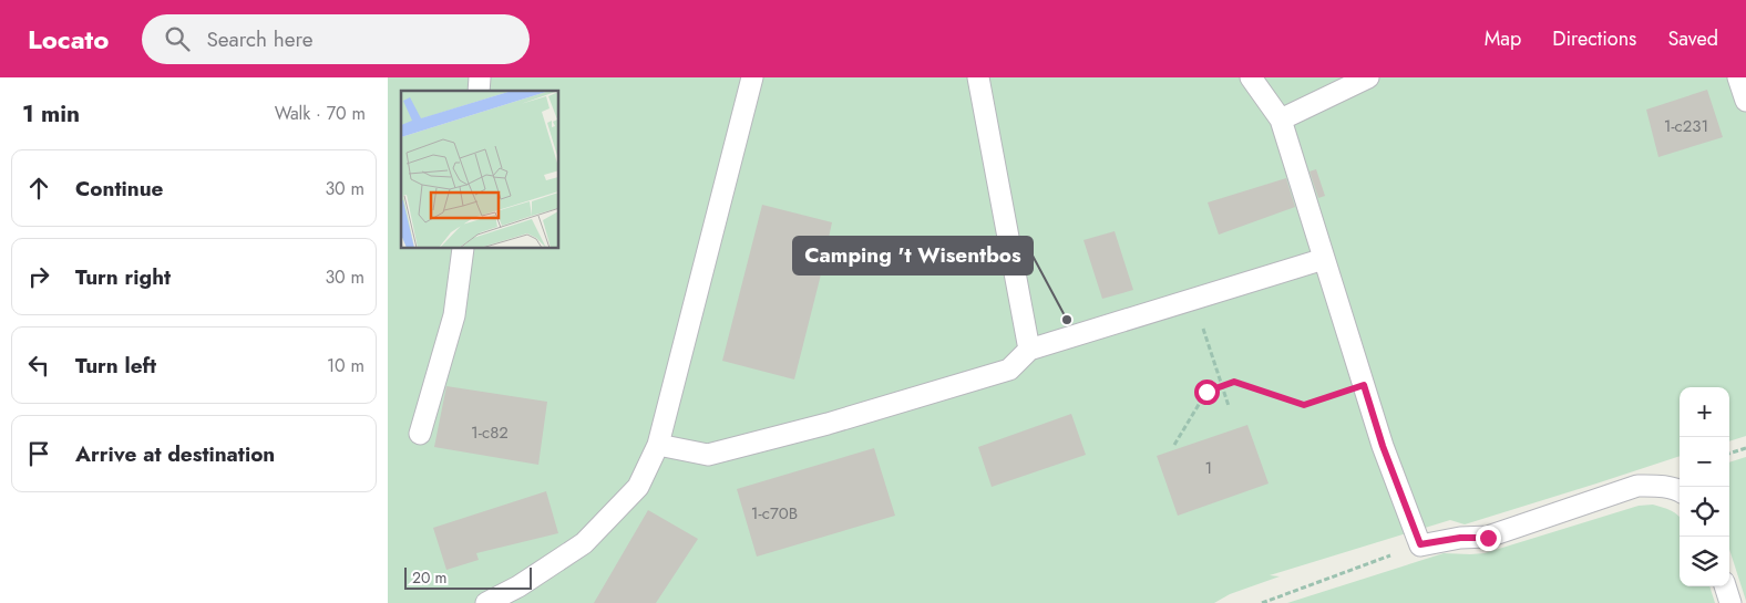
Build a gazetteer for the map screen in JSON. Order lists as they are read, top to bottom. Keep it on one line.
{"places":["Camping 't Wisentbos"],"house_numbers":["1-c231","1-c82","1","1-c70B"],"scale_bar":"20 m","page":{"header":"Locato","search":"Search here","nav":["Map","Directions","Saved"],"heading":["1 min","Walk · 70 m"],"list":[["Continue","30 m"],["Turn right","30 m"],["Turn left","10 m"],"Arrive at destination"],"map_buttons":["+","−"],"scale":"20 m"}}
